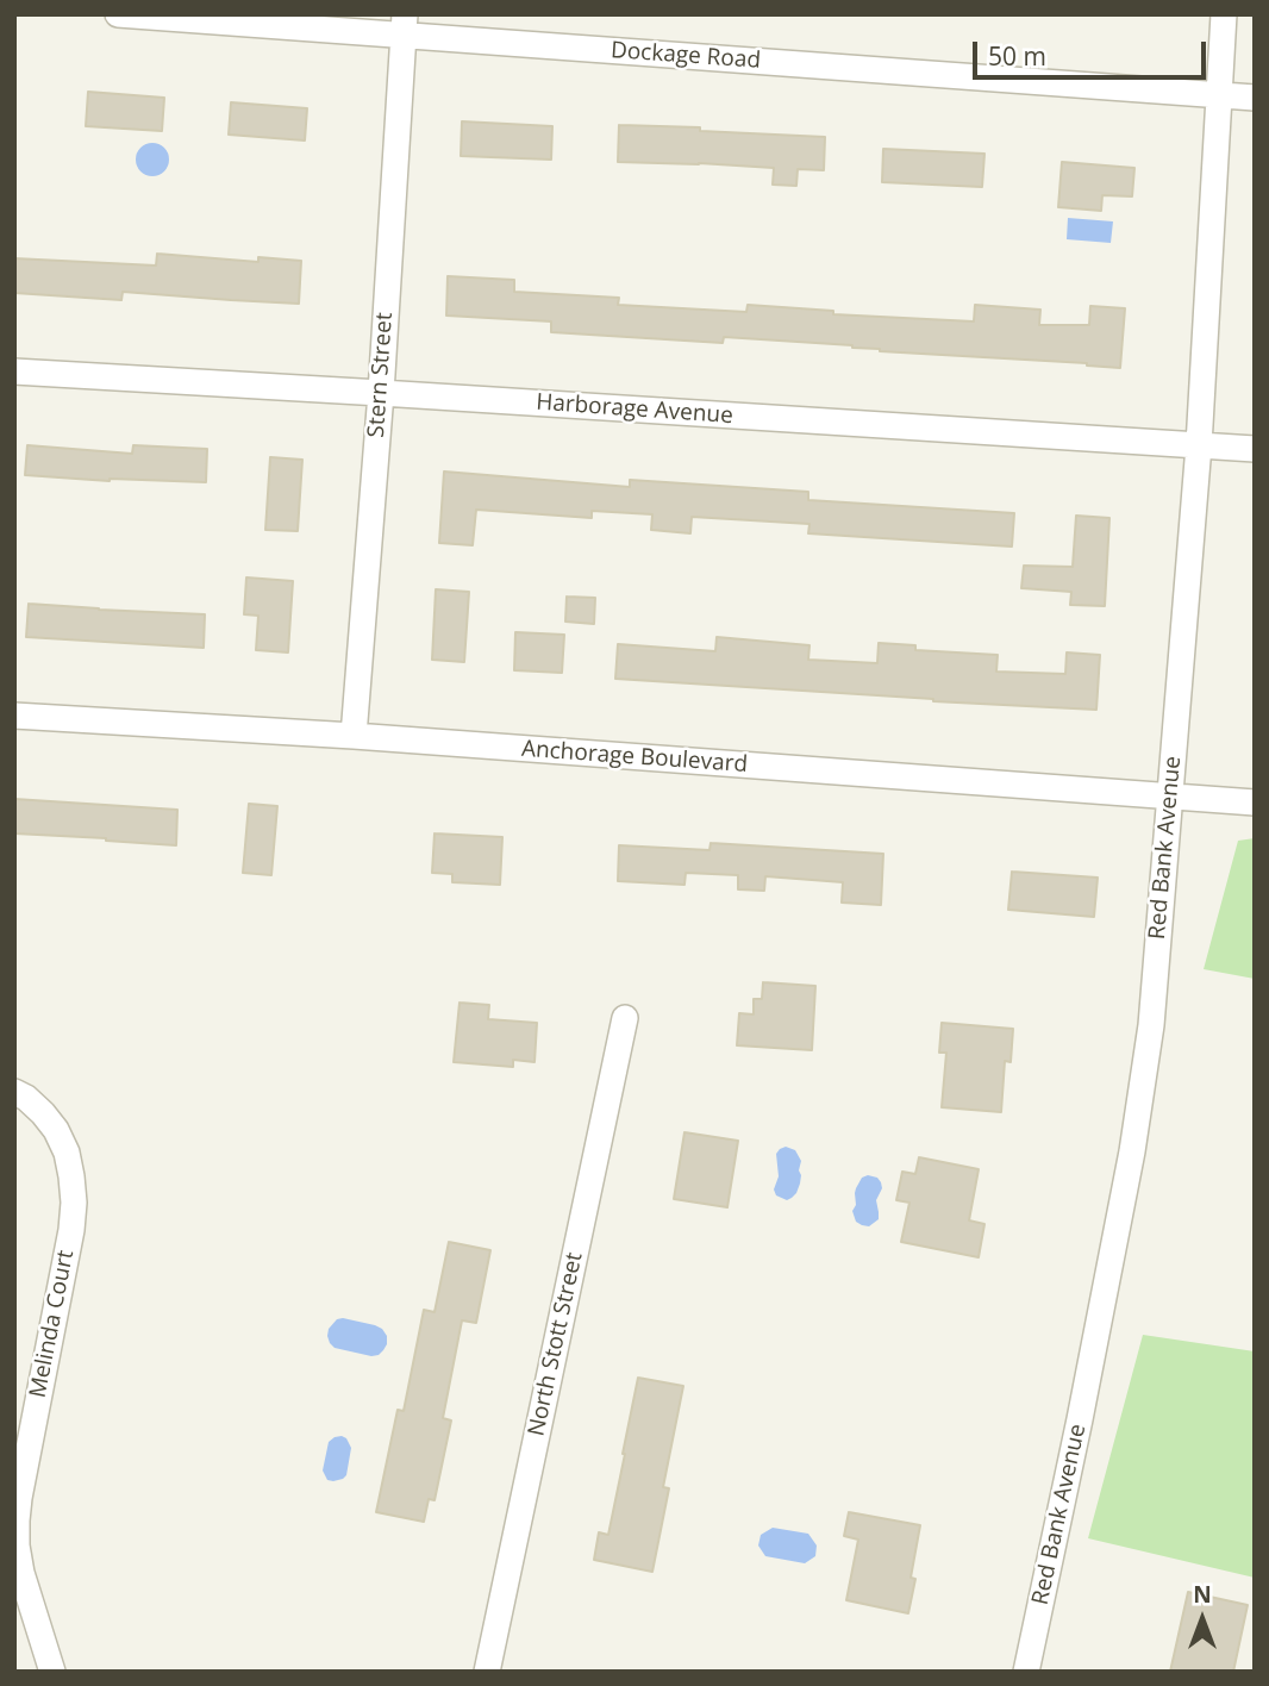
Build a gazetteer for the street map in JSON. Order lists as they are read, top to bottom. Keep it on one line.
{"streets":{"street":["Dockage Road","Stern Street","Harborage Avenue","Anchorage Boulevard","Red Bank Avenue","Melinda Court","North Stott Street"]},"crossings":[["Dockage Road","Stern Street"],["Dockage Road","Red Bank Avenue"],["Stern Street","Harborage Avenue"],["Stern Street","Anchorage Boulevard"],["Harborage Avenue","Red Bank Avenue"],["Anchorage Boulevard","Red Bank Avenue"]],"scale_bar":"50 m","north":"top"}
